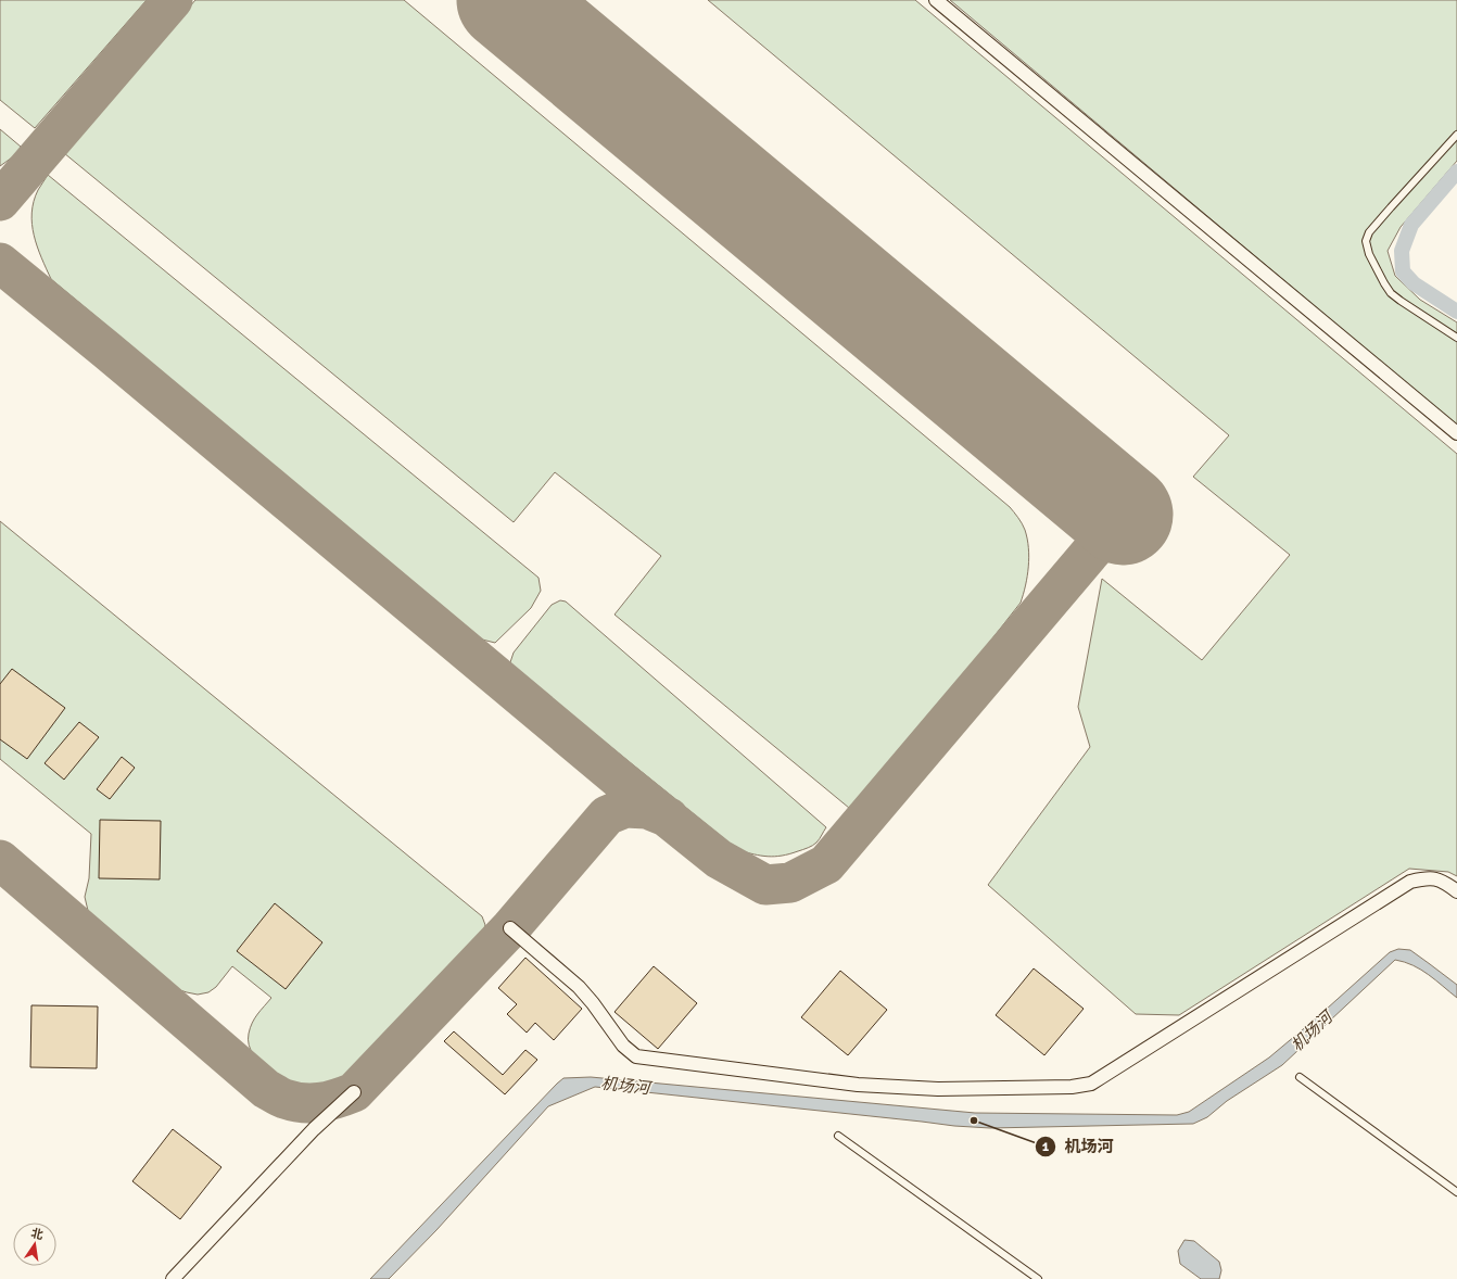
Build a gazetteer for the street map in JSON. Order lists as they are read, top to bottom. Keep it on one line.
{"water":["机场河"],"places":["机场河"],"north":"top"}
